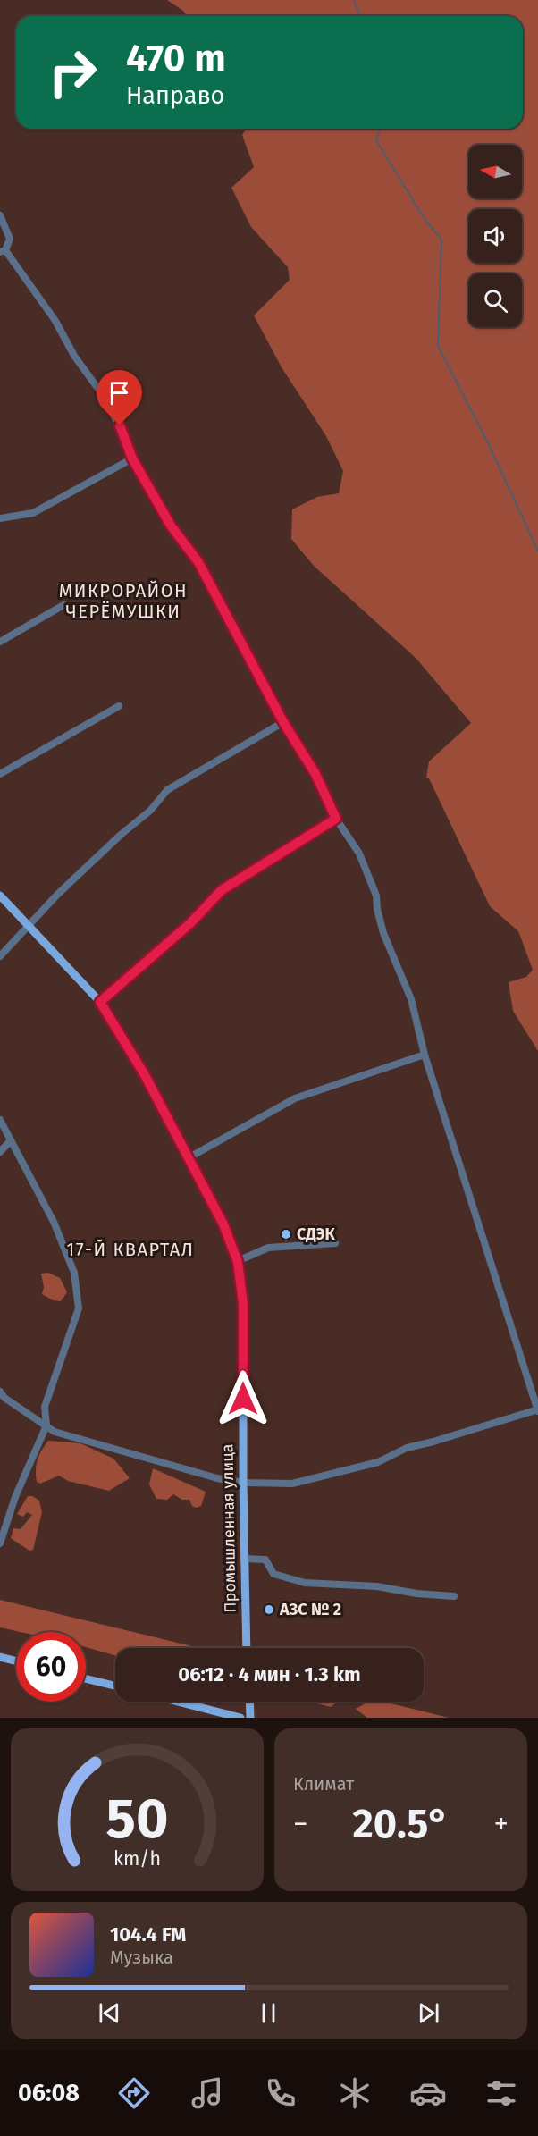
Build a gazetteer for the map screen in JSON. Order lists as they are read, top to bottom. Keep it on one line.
{"streets":{"main road":["Промышленная улица"]},"districts":["МИКРОРАЙОН ЧЕРЁМУШКИ","17-Й КВАРТАЛ"],"places":["СДЭК","АЗС № 2"],"north":"left","page":{"turn":["470 m","Направо"],"limit":"60","trip":"06:12 · 4 мин · 1.3 km","tile":"Климат","heat":["−","20.5°","+"],"song":["104.4 FM","Музыка"],"tabs":"06:08","gauge":["50","km/h"]}}
